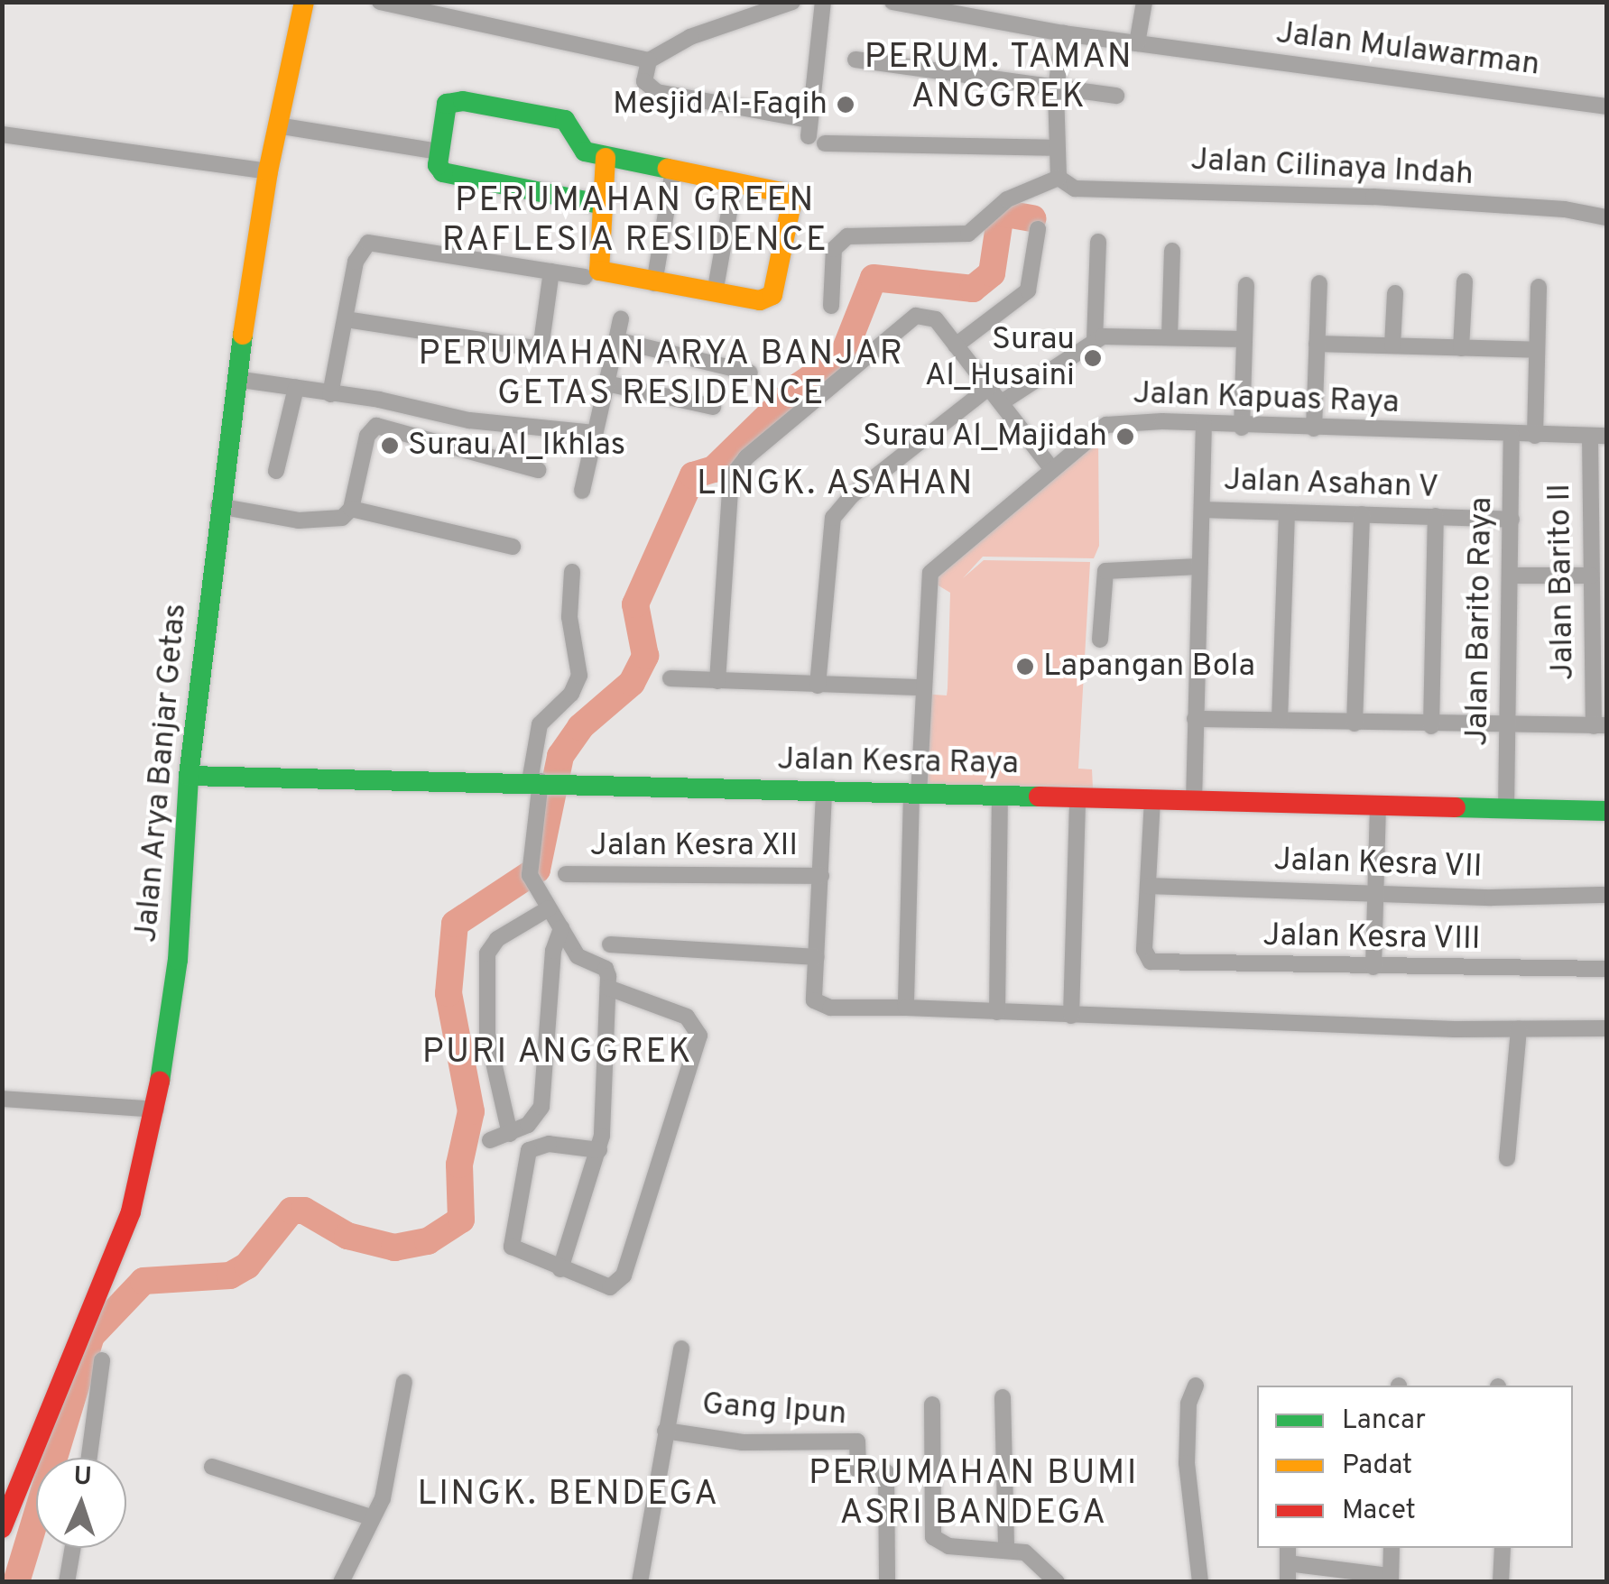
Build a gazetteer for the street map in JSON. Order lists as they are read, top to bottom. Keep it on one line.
{"streets":{"main road":["Jalan Kesra Raya","Jalan Arya Banjar Getas"],"street":["Jalan Mulawarman","Jalan Cilinaya Indah","Jalan Kapuas Raya","Jalan Asahan V","Jalan Barito II","Jalan Barito Raya","Jalan Kesra XII","Jalan Kesra VII","Jalan Kesra VIII","Gang Ipun"]},"crossings":[["Jalan Kapuas Raya","Jalan Barito II"],["Jalan Kapuas Raya","Jalan Barito Raya"],["Jalan Kapuas Raya","Jalan Kesra Raya"],["Jalan Asahan V","Jalan Barito Raya"],["Jalan Barito Raya","Jalan Kesra Raya"],["Jalan Kesra Raya","Jalan Arya Banjar Getas"],["Jalan Kesra VII","Jalan Kesra VIII"]],"districts":["PERUM. TAMAN ANGGREK","PERUMAHAN GREEN RAFLESIA RESIDENCE","PERUMAHAN ARYA BANJAR GETAS RESIDENCE","LINGK. ASAHAN","PURI ANGGREK","PERUMAHAN BUMI ASRI BANDEGA","LINGK. BENDEGA"],"places":["Mesjid Al-Faqih","Surau Al_Husaini","Surau Al_Majidah","Surau Al_Ikhlas","Lapangan Bola"],"legend":["Lancar","Padat","Macet"],"north":"top"}
